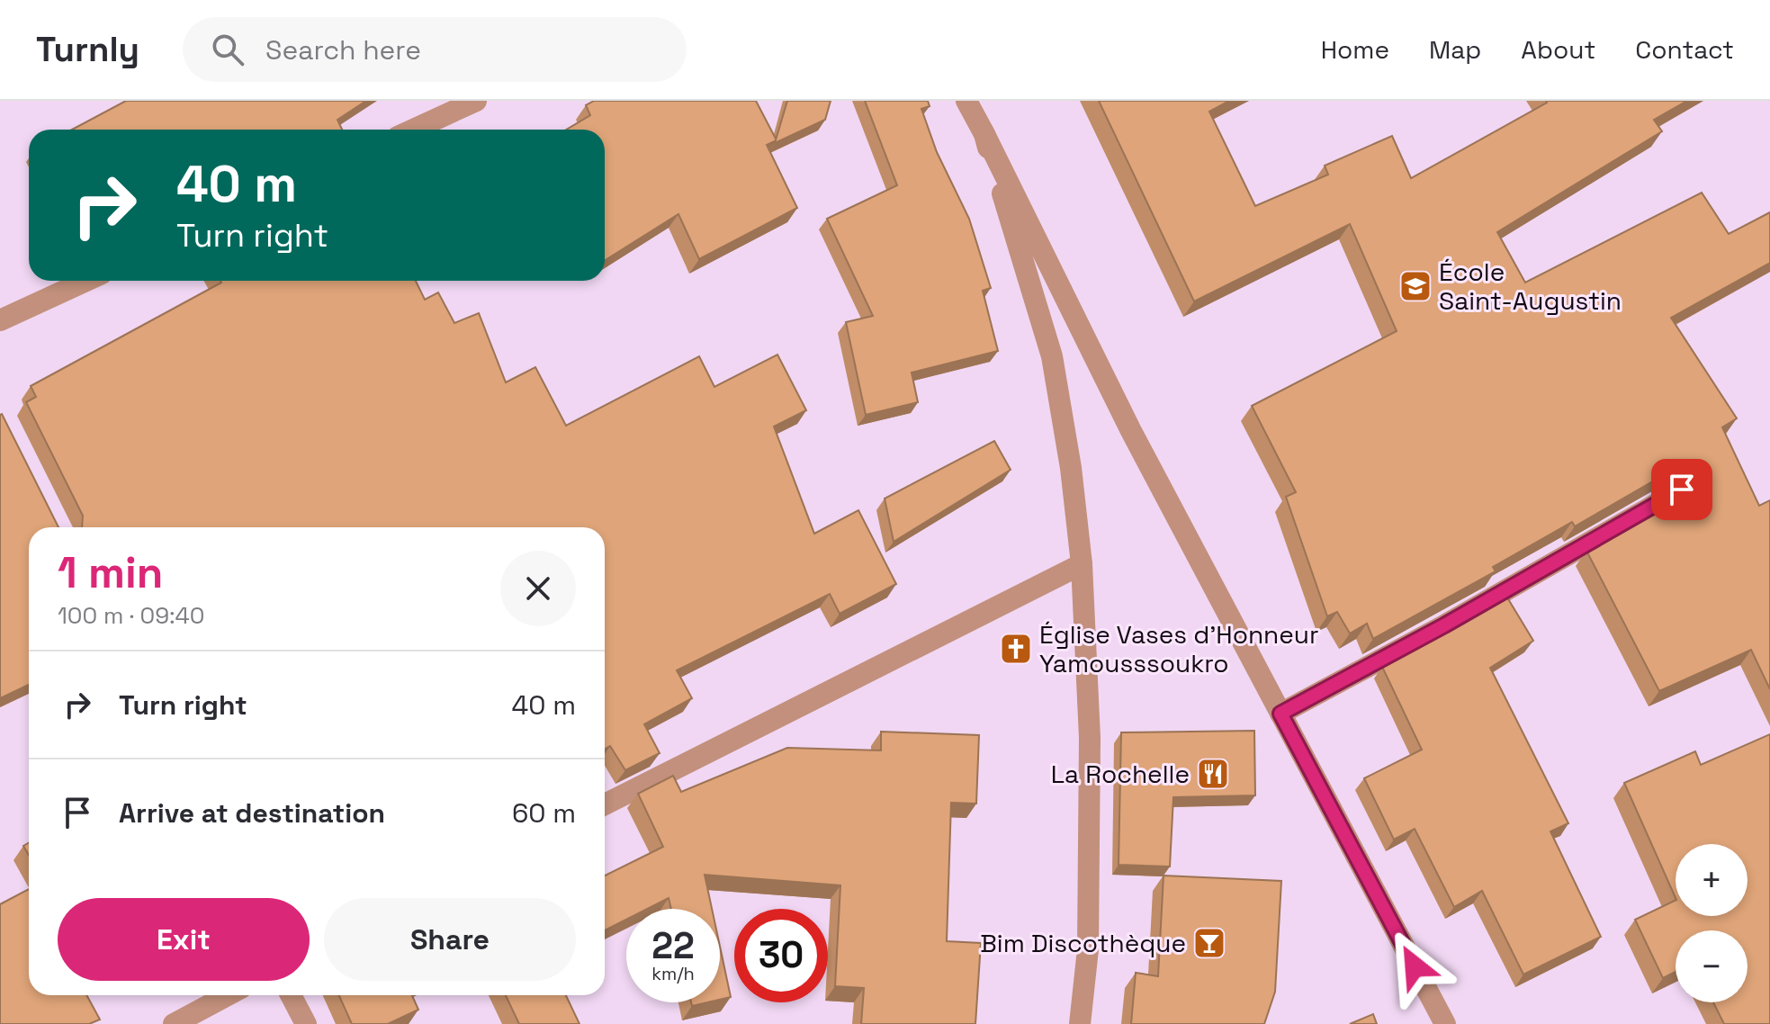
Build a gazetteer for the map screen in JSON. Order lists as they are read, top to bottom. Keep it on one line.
{"places":{"school or university":["École Saint-Augustin"],"church":["Église Vases d'Honneur Yamousssoukro"],"restaurant":["La Rochelle"],"bar":["Bim Discothèque"]},"page":{"header":"Turnly","search":"Search here","nav":["Home","Map","About","Contact"],"turn":["40 m","Turn right"],"heading":["1 min","100 m · 09:40"],"list":[{"name":"Turn right","value":"40 m"},{"name":"Arrive at destination","value":"60 m"}],"map_buttons":["+","−"],"buttons":["Exit","Share"],"speed":"22 km/h","limit":"30"}}
